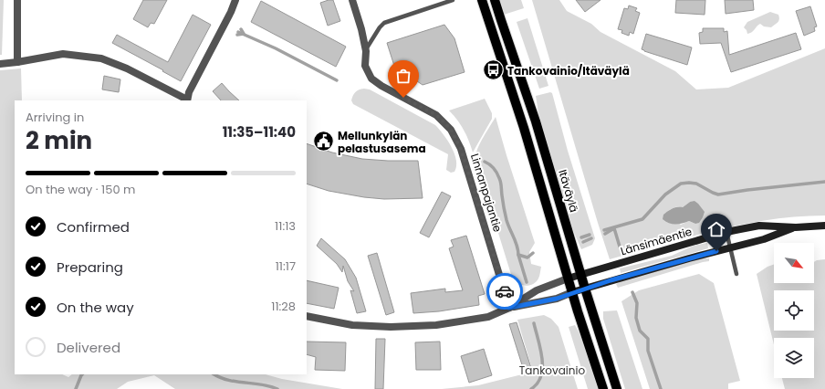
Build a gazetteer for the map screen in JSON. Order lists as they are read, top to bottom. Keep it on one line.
{"streets":{"main road":["Itäväylä","Länsimäentie"],"street":["Linnanpajantie"]},"crossings":[["Itäväylä","Länsimäentie"]],"parks":["Tankovainio"],"places":{"bus stop":["Tankovainio/Itäväylä"],"public building":["Mellunkylän pelastusasema"]},"north":"bottom right","page":{"heading":["2 min","Arriving in","11:35–11:40"],"bar":"On the way · 150 m","list":[["Confirmed","11:13"],["Preparing","11:17"],["On the way","11:28"],"Delivered"]}}
